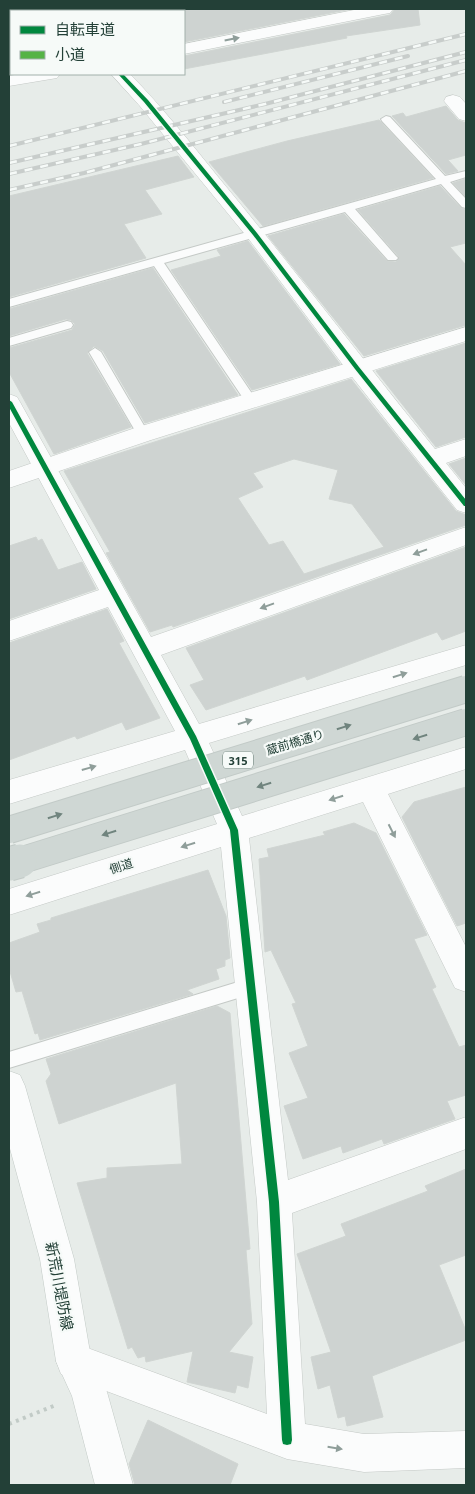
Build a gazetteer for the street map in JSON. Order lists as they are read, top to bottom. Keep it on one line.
{"streets":{"main road":["蔵前橋通り","315"],"street":["側道","新荒川堤防線"]},"legend":["自転車道","小道"]}
